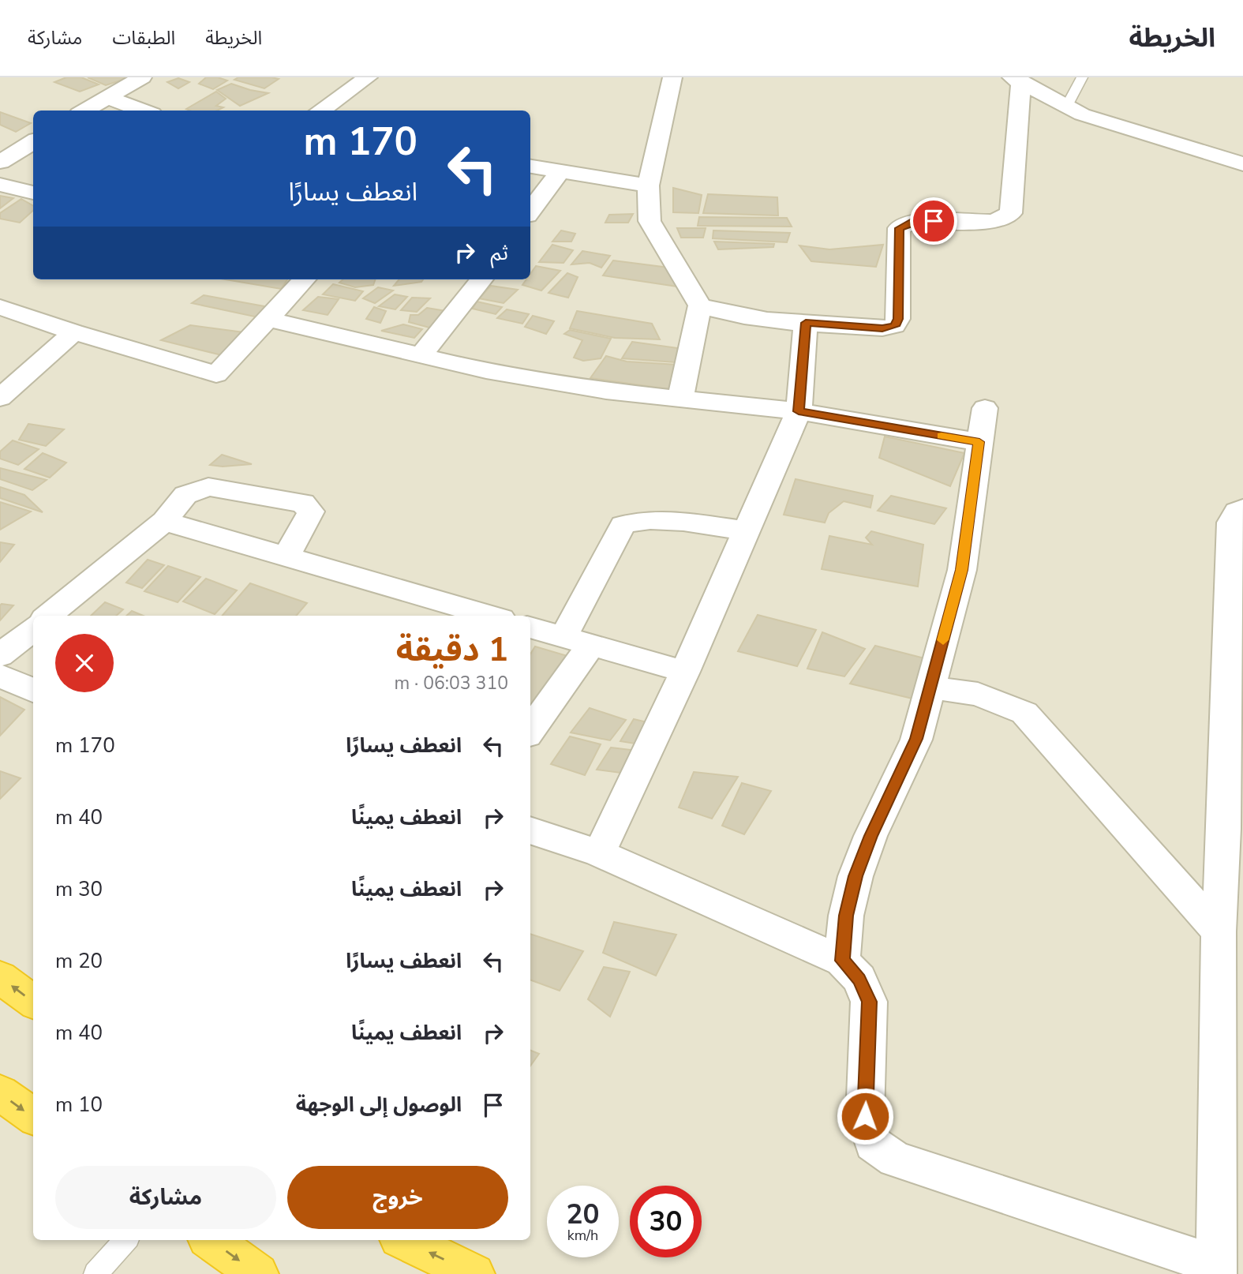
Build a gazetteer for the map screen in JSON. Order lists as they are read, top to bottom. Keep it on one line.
{"page":{"header":"الخريطة","nav":["الخريطة","الطبقات","مشاركة"],"turn":["170 m","انعطف يسارًا"],"then":"ثم","heading":["1 دقيقة","310 m · 06:03"],"list":[{"name":"انعطف يسارًا","value":"170 m"},{"name":"انعطف يمينًا","value":"40 m"},{"name":"انعطف يمينًا","value":"30 m"},{"name":"انعطف يسارًا","value":"20 m"},{"name":"انعطف يمينًا","value":"40 m"},{"name":"الوصول إلى الوجهة","value":"10 m"}],"buttons":["خروج","مشاركة"],"speed":"20 km/h","limit":"30"}}
